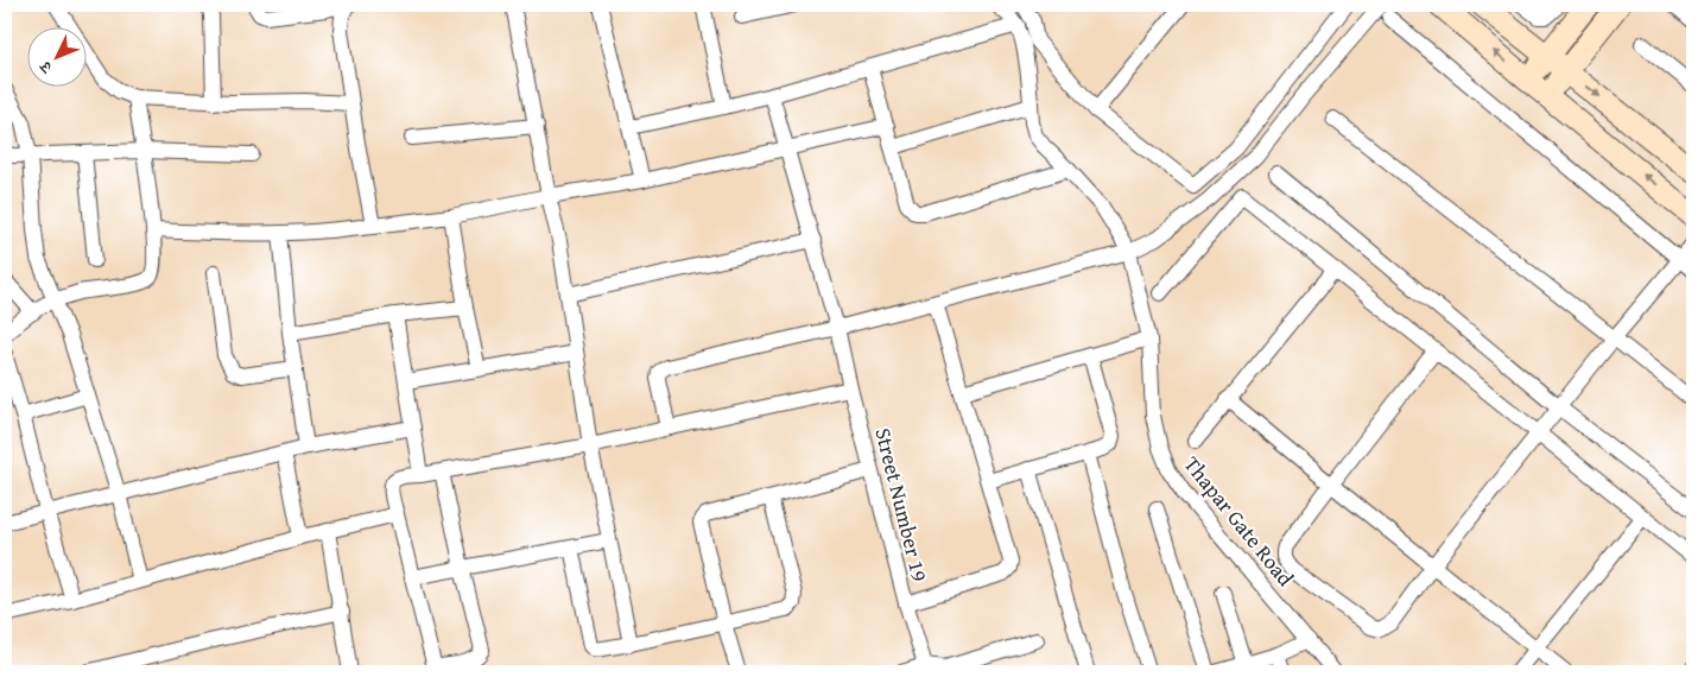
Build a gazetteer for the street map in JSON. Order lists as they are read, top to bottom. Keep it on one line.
{"streets":{"street":["Street Number 19","Thapar Gate Road"]},"north":"bottom left"}
